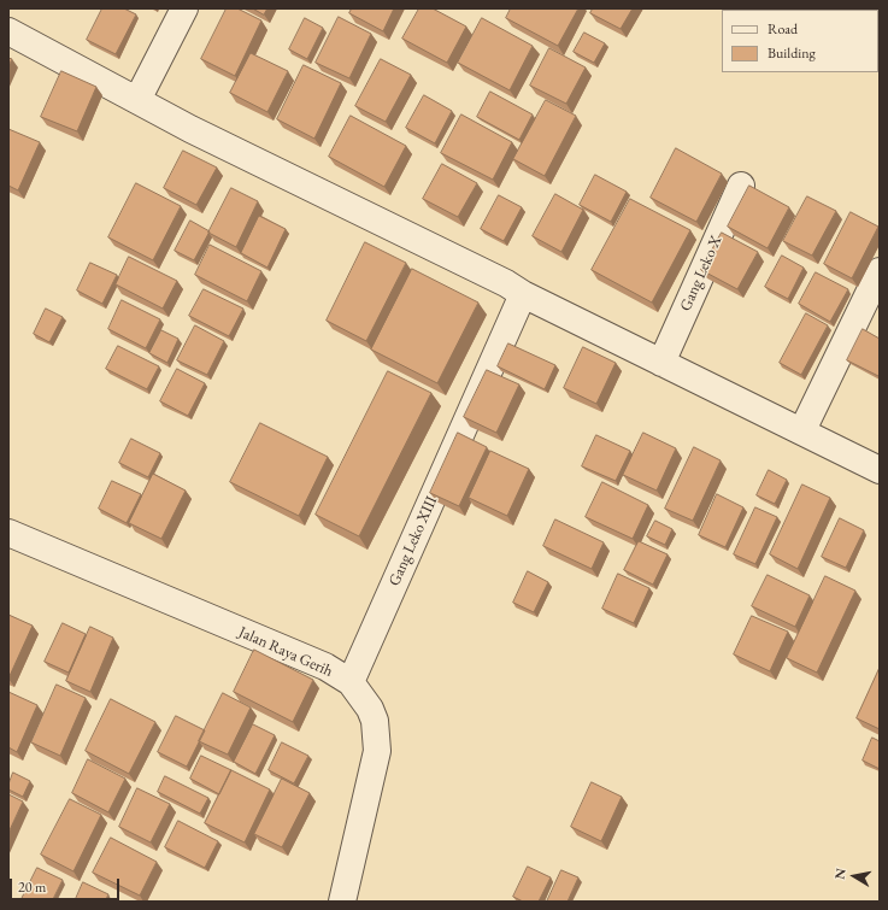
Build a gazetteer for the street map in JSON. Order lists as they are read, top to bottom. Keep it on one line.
{"streets":{"street":["Gang Leko X","Gang Leko XIII","Jalan Raya Gerih"]},"crossings":[["Gang Leko XIII","Jalan Raya Gerih"]],"legend":["Road","Building"],"scale_bar":"20 m","north":"left"}
